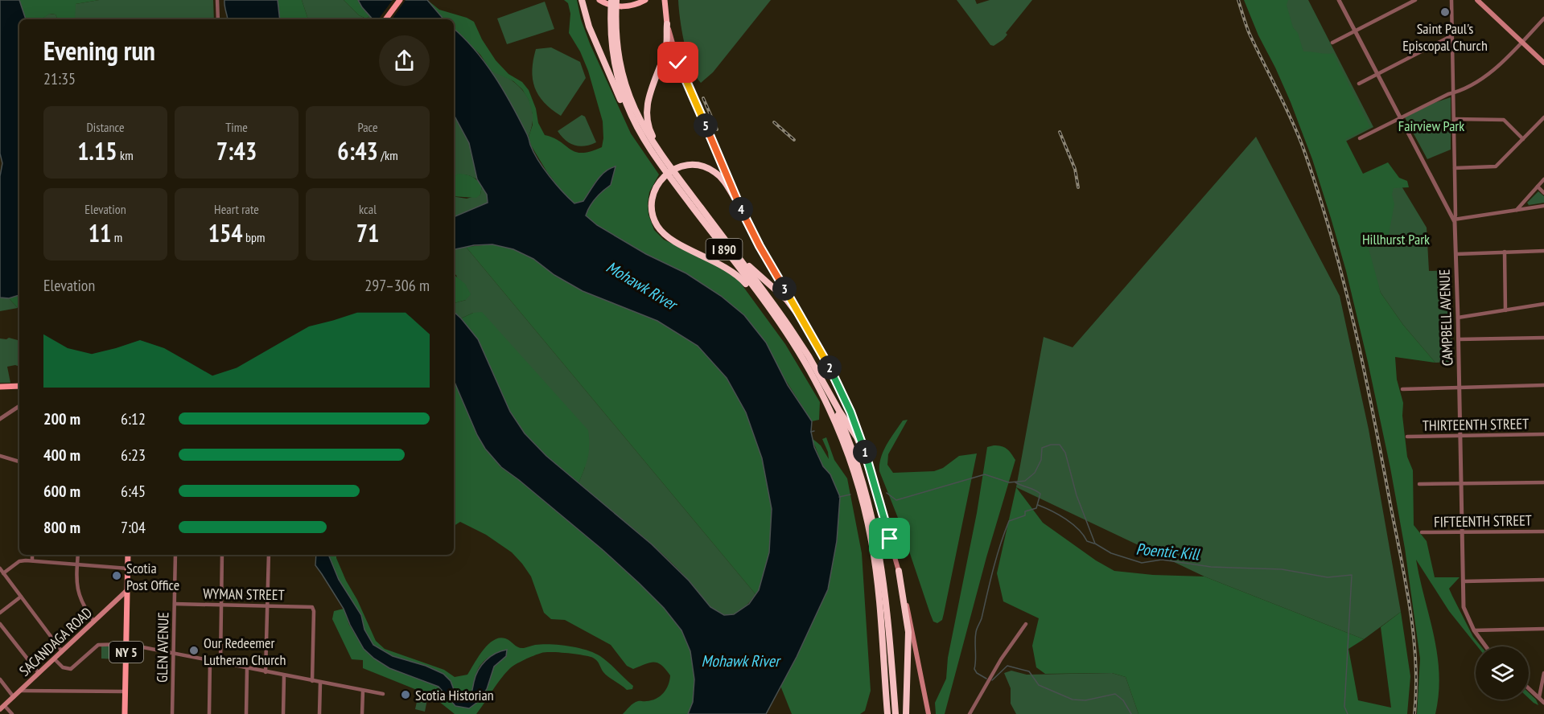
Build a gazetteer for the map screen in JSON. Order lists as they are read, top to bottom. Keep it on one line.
{"streets":{"highway":["I 890"],"main road":["SACANDAGA ROAD","NY 5"],"street":["CAMPBELL AVENUE","THIRTEENTH STREET","FIFTEENTH STREET","WYMAN STREET","GLEN AVENUE"]},"crossings":[["CAMPBELL AVENUE","THIRTEENTH STREET"],["CAMPBELL AVENUE","FIFTEENTH STREET"],["WYMAN STREET","GLEN AVENUE"],["SACANDAGA ROAD","NY 5"]],"water":["Mohawk River","Poentic Kill"],"parks":["Fairview Park","Hillhurst Park"],"places":["Saint Paul's Episcopal Church","Scotia Post Office","Our Redeemer Lutheran Church","Scotia Historian"],"page":{"heading":["Evening run","21:35"],"stats":[["Distance","1.15 km"],["Time","7:43"],["Pace","6:43 /km"],["Elevation","11 m"],["Heart rate","154 bpm"],["kcal","71"]],"pins":["5","4","3","2","1"],"chart":["Elevation","297–306 m"],"list":[{"name":"200 m","note":"6:12"},{"name":"400 m","note":"6:23"},{"name":"600 m","note":"6:45"},{"name":"800 m","note":"7:04"}]}}
